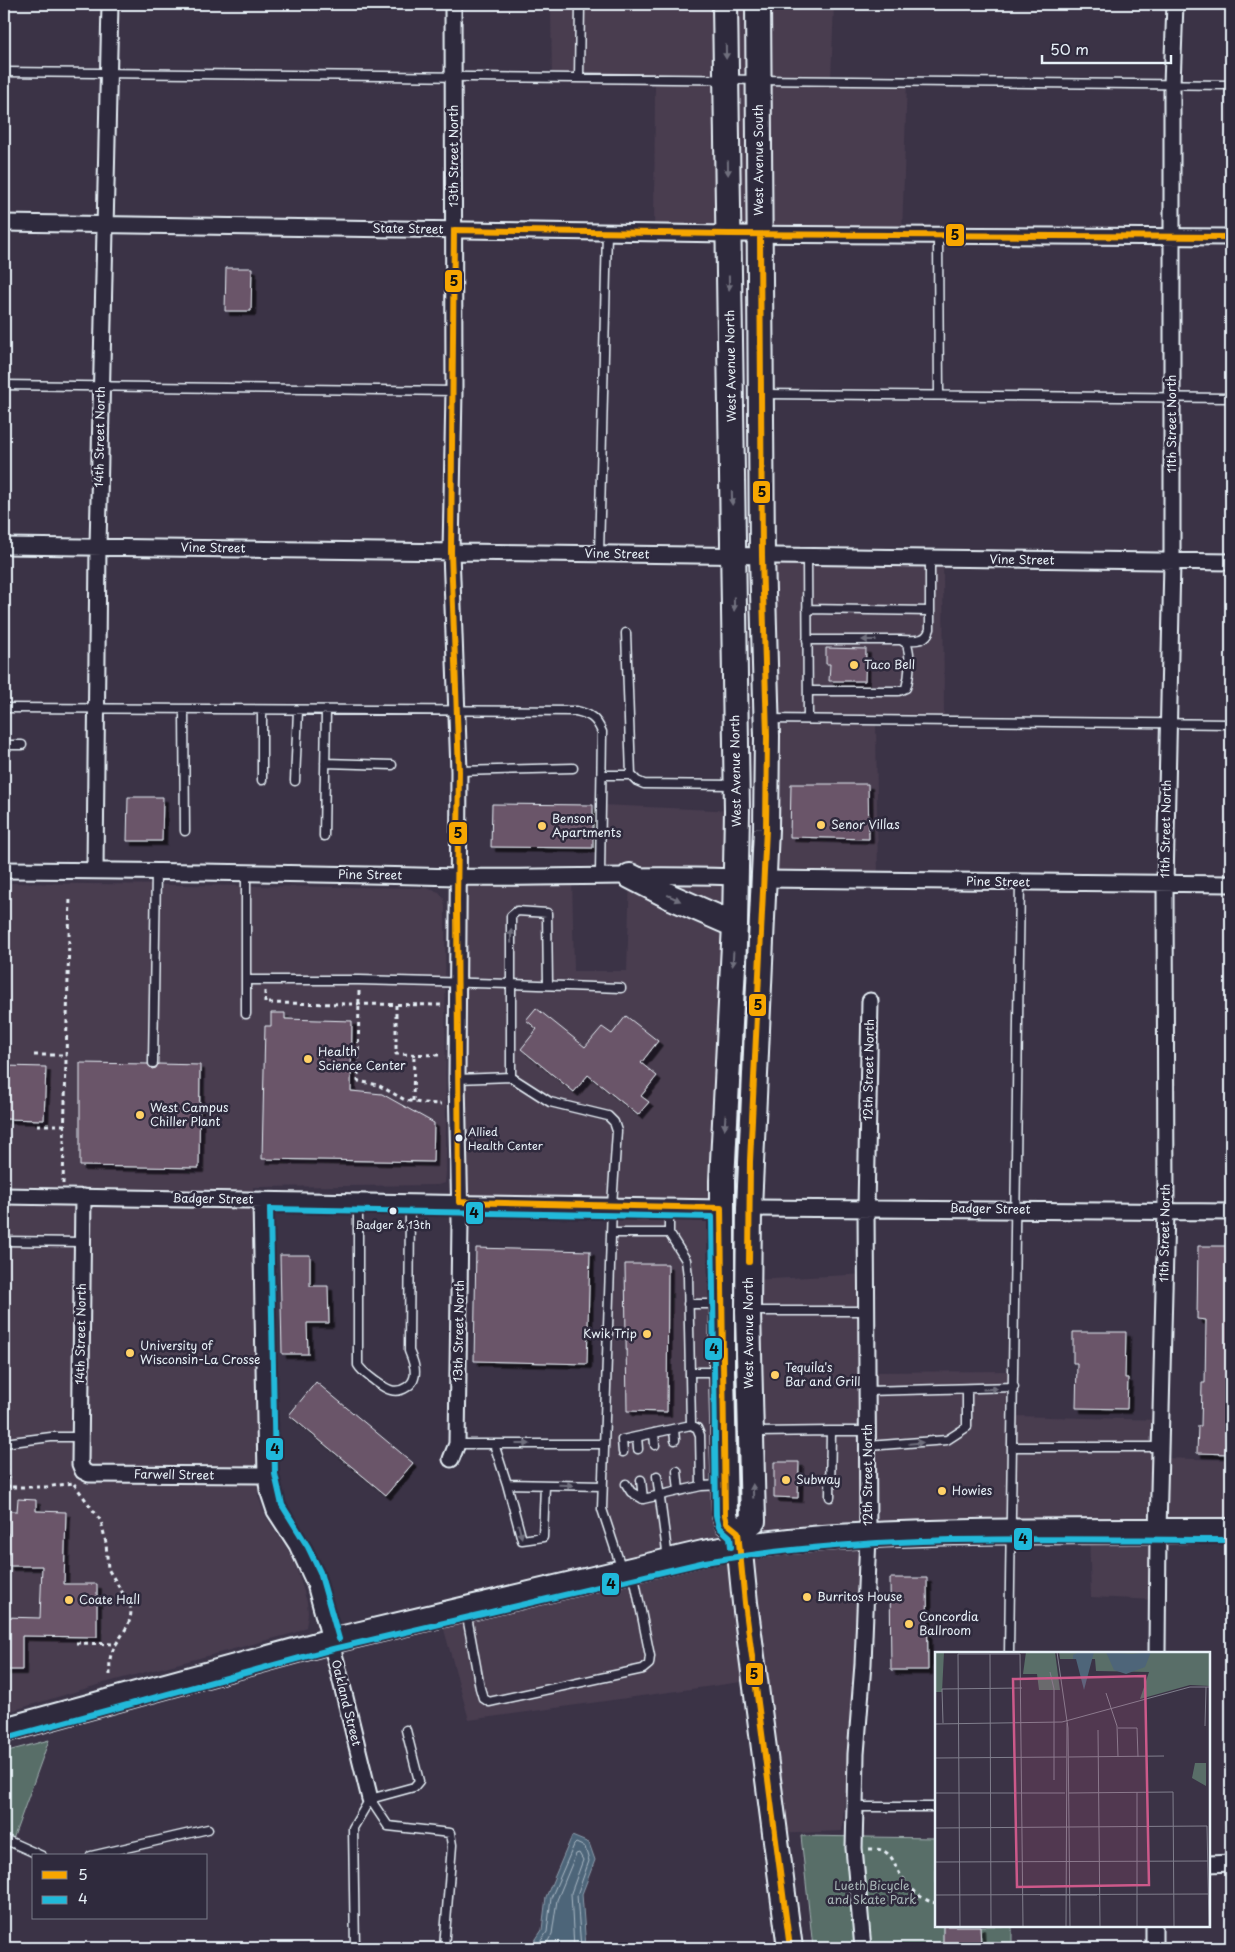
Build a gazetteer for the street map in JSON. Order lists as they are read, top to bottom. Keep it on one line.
{"streets":{"main road":["West Avenue South","West Avenue North"],"street":["13th Street North","State Street","11th Street North","14th Street North","Vine Street","Pine Street","12th Street North","Badger Street","Farwell Street","Oakland Street"]},"crossings":[["13th Street North","State Street"],["13th Street North","Vine Street"],["13th Street North","Pine Street"],["13th Street North","Badger Street"],["West Avenue South","State Street"],["West Avenue South","West Avenue North"],["West Avenue South","Vine Street"],["State Street","West Avenue North"],["State Street","11th Street North"],["State Street","14th Street North"],["West Avenue North","Vine Street"],["West Avenue North","Pine Street"],["West Avenue North","Badger Street"],["11th Street North","Vine Street"],["11th Street North","Pine Street"],["11th Street North","Badger Street"],["14th Street North","Vine Street"],["14th Street North","Pine Street"],["14th Street North","Badger Street"],["14th Street North","Farwell Street"],["12th Street North","Badger Street"],["Badger Street","Oakland Street"],["Farwell Street","Oakland Street"]],"parks":["Lueth Bicycle and Skate Park"],"places":["Taco Bell","Senor Villas","Benson Apartments","Health Science Center","West Campus Chiller Plant","Allied Health Center","Badger & 13th","Kwik Trip","University of Wisconsin-La Crosse","Tequila's Bar and Grill","Subway","Howies","Burritos House","Coate Hall","Concordia Ballroom"],"lines":["transit line 5","transit line 4"],"legend":["5","4"],"scale_bar":"50 m"}
